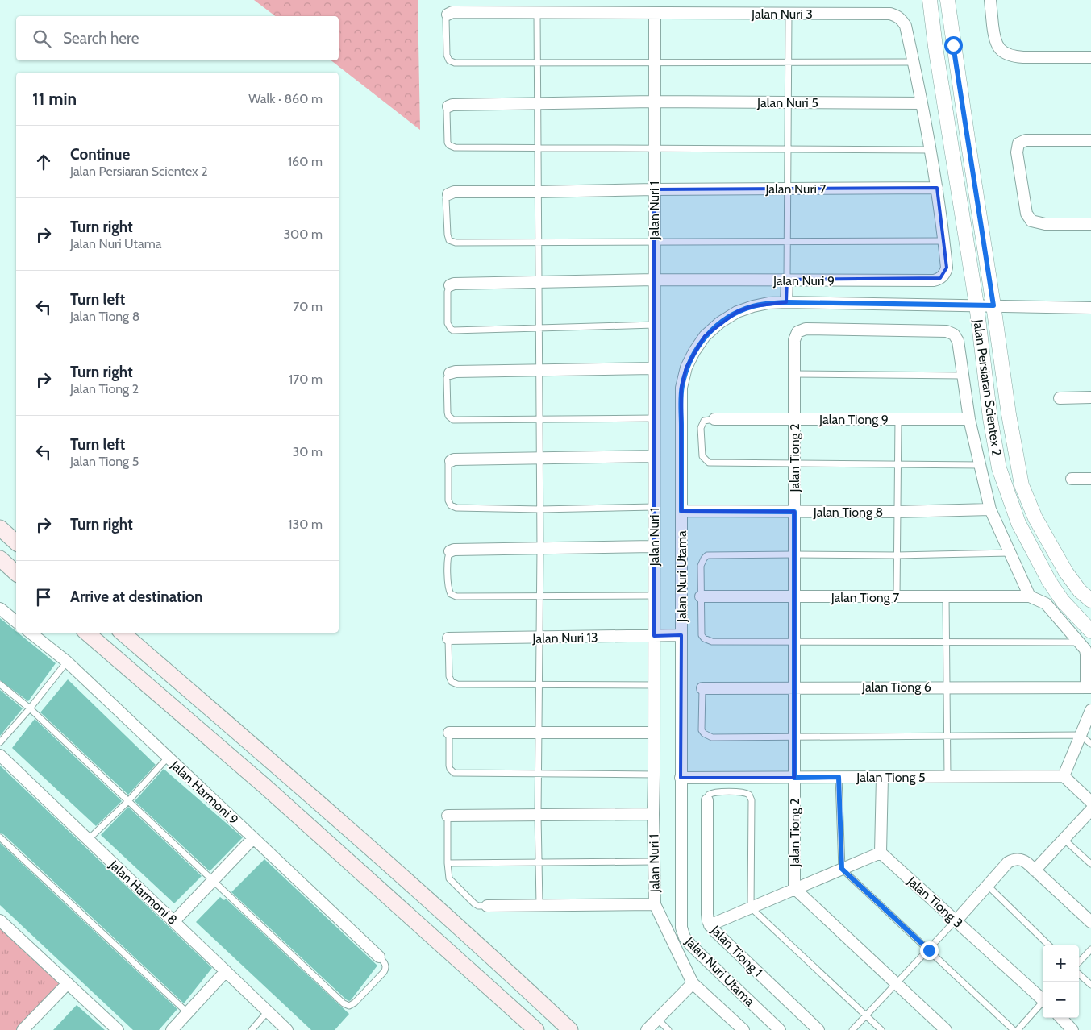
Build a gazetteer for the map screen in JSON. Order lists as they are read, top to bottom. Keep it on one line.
{"streets":{"street":["Jalan Nuri 3","Jalan Nuri 5","Jalan Nuri 7","Jalan Nuri 1","Jalan Nuri 9","Jalan Persiaran Scientex 2","Jalan Tiong 9","Jalan Tiong 2","Jalan Tiong 8","Jalan Nuri Utama","Jalan Tiong 7","Jalan Nuri 13","Jalan Tiong 6","Jalan Tiong 5","Jalan Harmoni 9","Jalan Harmoni 8","Jalan Tiong 3","Jalan Tiong 1"]},"crossings":[["Jalan Nuri 3","Jalan Nuri 1"],["Jalan Nuri 5","Jalan Nuri 1"],["Jalan Nuri 7","Jalan Nuri 1"],["Jalan Nuri 1","Jalan Nuri 9"],["Jalan Nuri 1","Jalan Nuri 13"],["Jalan Persiaran Scientex 2","Jalan Nuri Utama"],["Jalan Tiong 9","Jalan Tiong 2"],["Jalan Tiong 2","Jalan Tiong 8"],["Jalan Tiong 2","Jalan Tiong 7"],["Jalan Tiong 2","Jalan Tiong 6"],["Jalan Tiong 2","Jalan Tiong 5"],["Jalan Tiong 8","Jalan Nuri Utama"],["Jalan Nuri Utama","Jalan Nuri 13"],["Jalan Nuri Utama","Jalan Tiong 5"]],"page":{"search":"Search here","heading":["11 min","Walk · 860 m"],"list":[["Continue","Jalan Persiaran Scientex 2","160 m"],["Turn right","Jalan Nuri Utama","300 m"],["Turn left","Jalan Tiong 8","70 m"],["Turn right","Jalan Tiong 2","170 m"],["Turn left","Jalan Tiong 5","30 m"],["Turn right","130 m"],"Arrive at destination"],"map_buttons":["+","−"]}}
